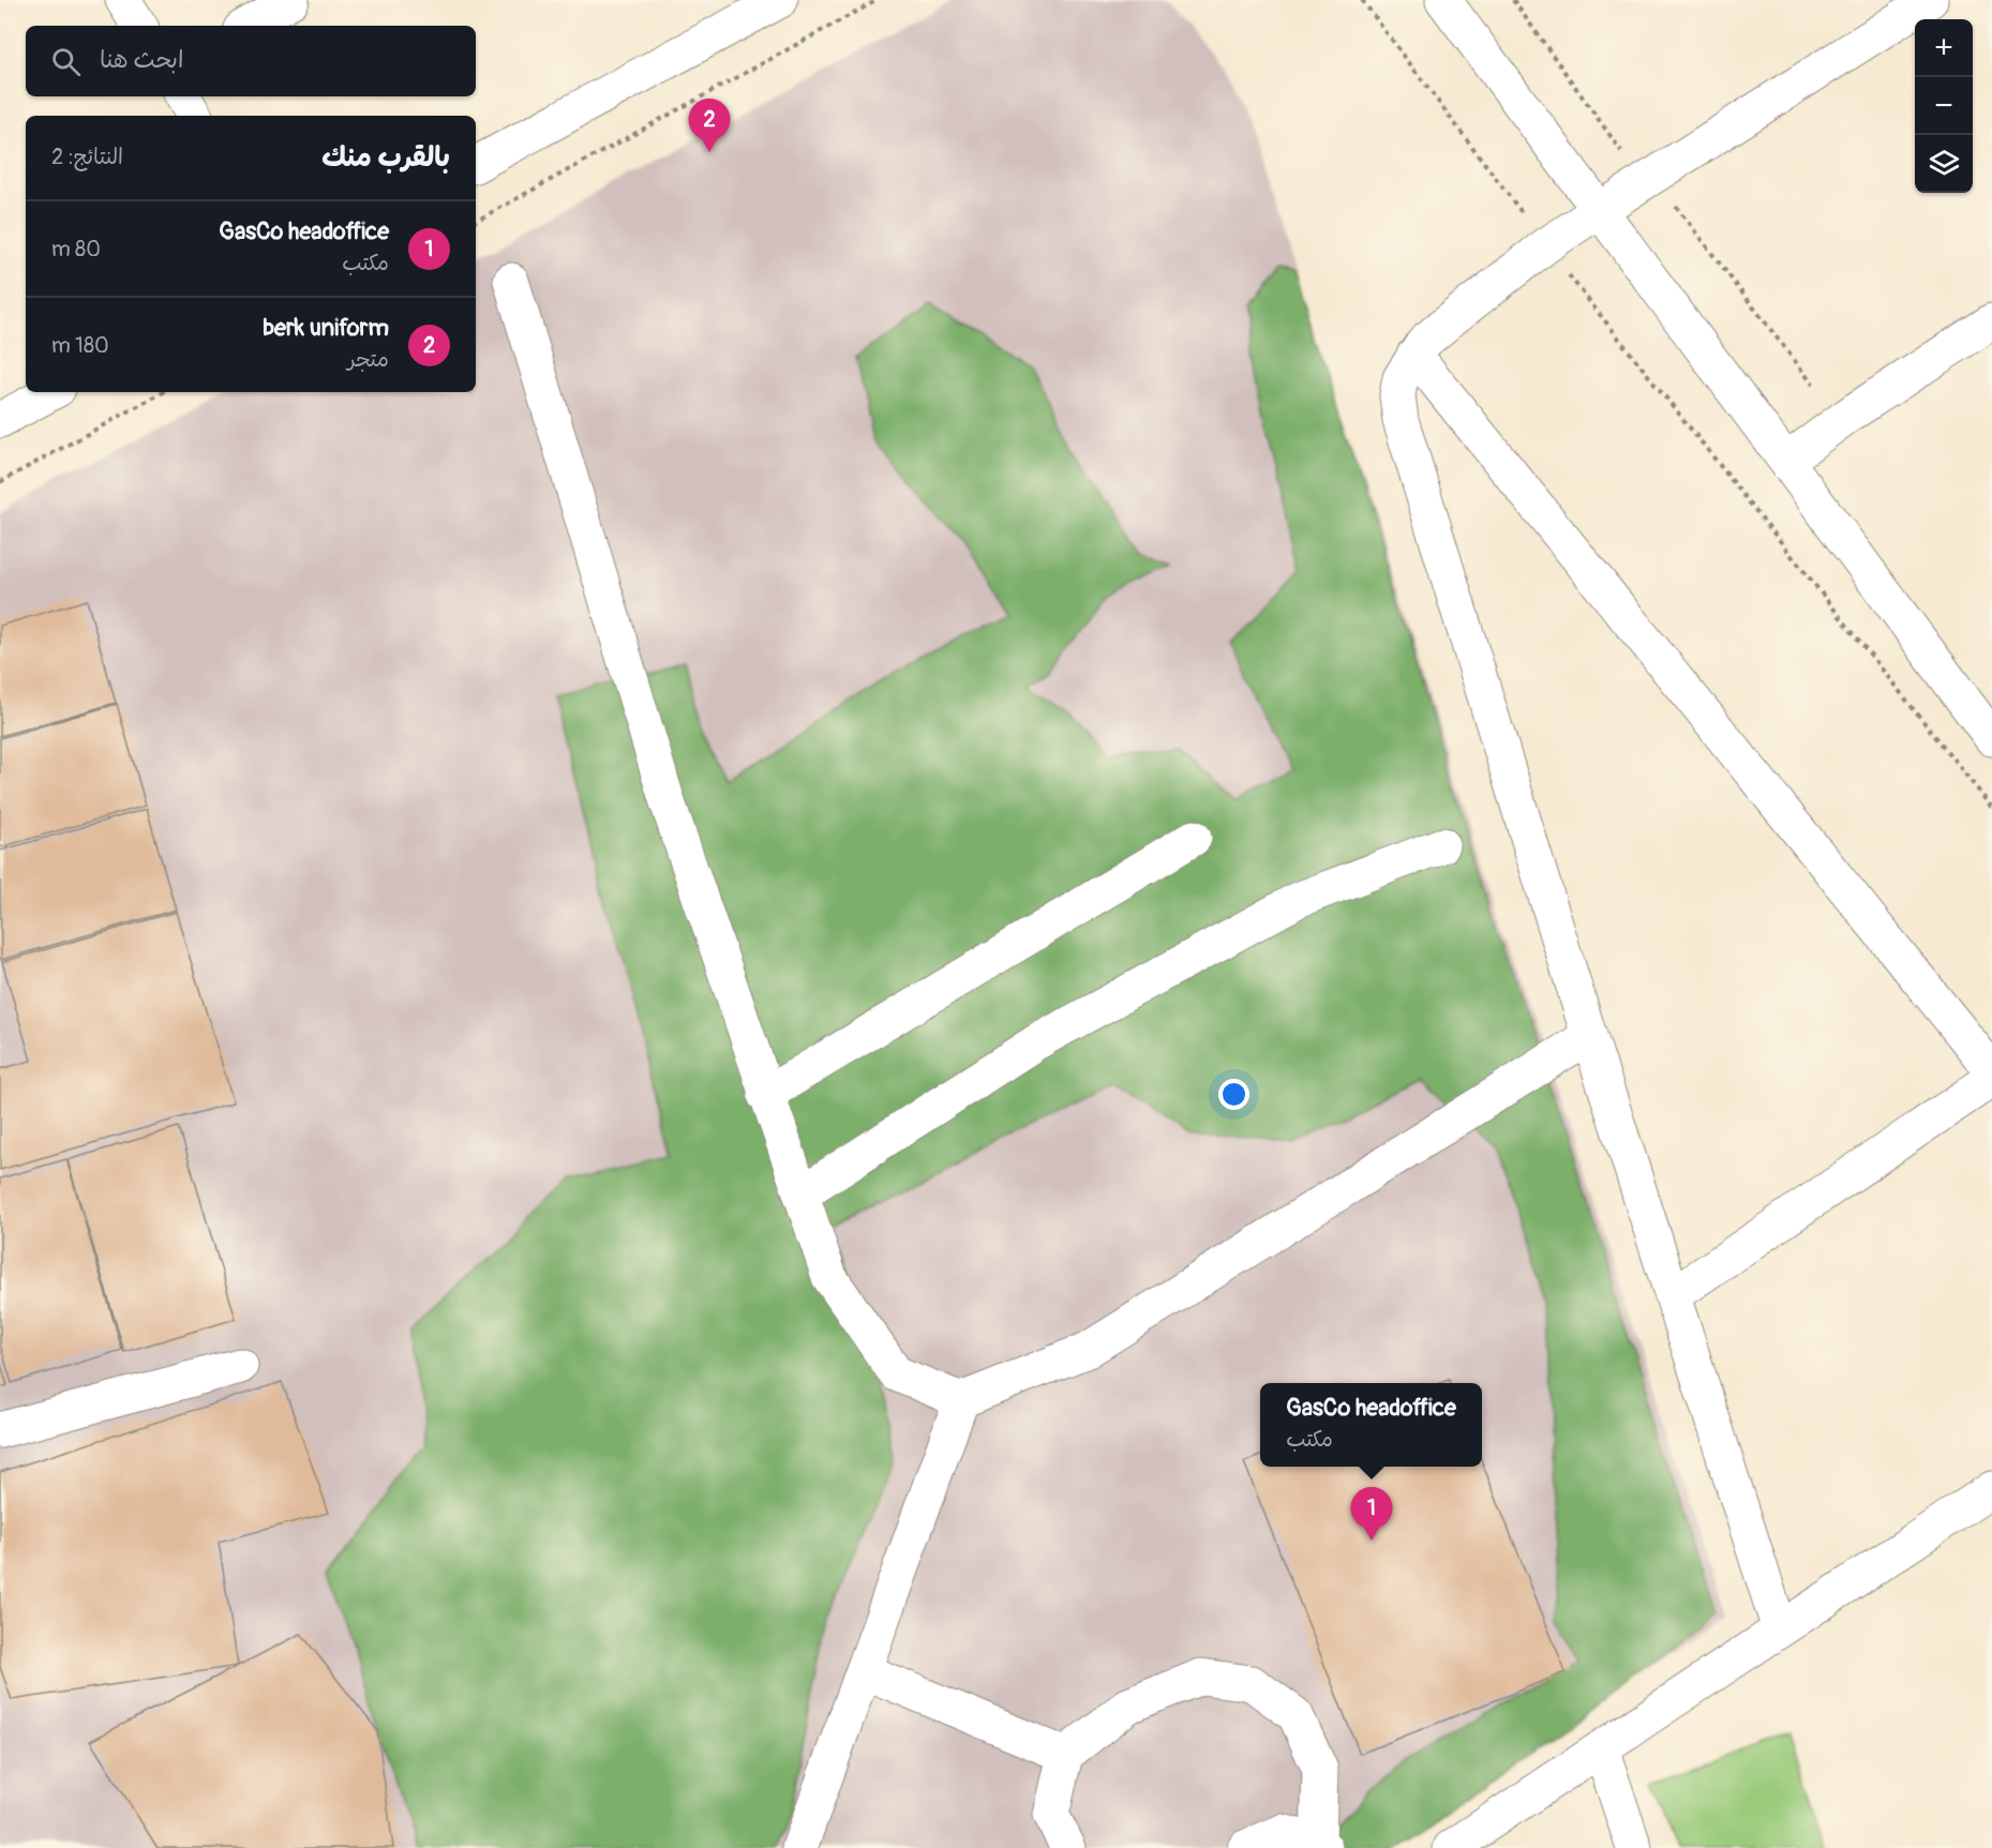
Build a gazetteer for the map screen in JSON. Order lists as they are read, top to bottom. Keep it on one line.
{"page":{"map_buttons":["+","−"],"search":"ابحث هنا","pins":["2","1"],"heading":["بالقرب منك","النتائج: 2"],"list":[{"mark":"1","name":"GasCo headoffice","note":"مكتب","value":"80 m"},{"mark":"2","name":"berk uniform","note":"متجر","value":"180 m"}],"popup":["GasCo headoffice","مكتب"]}}
